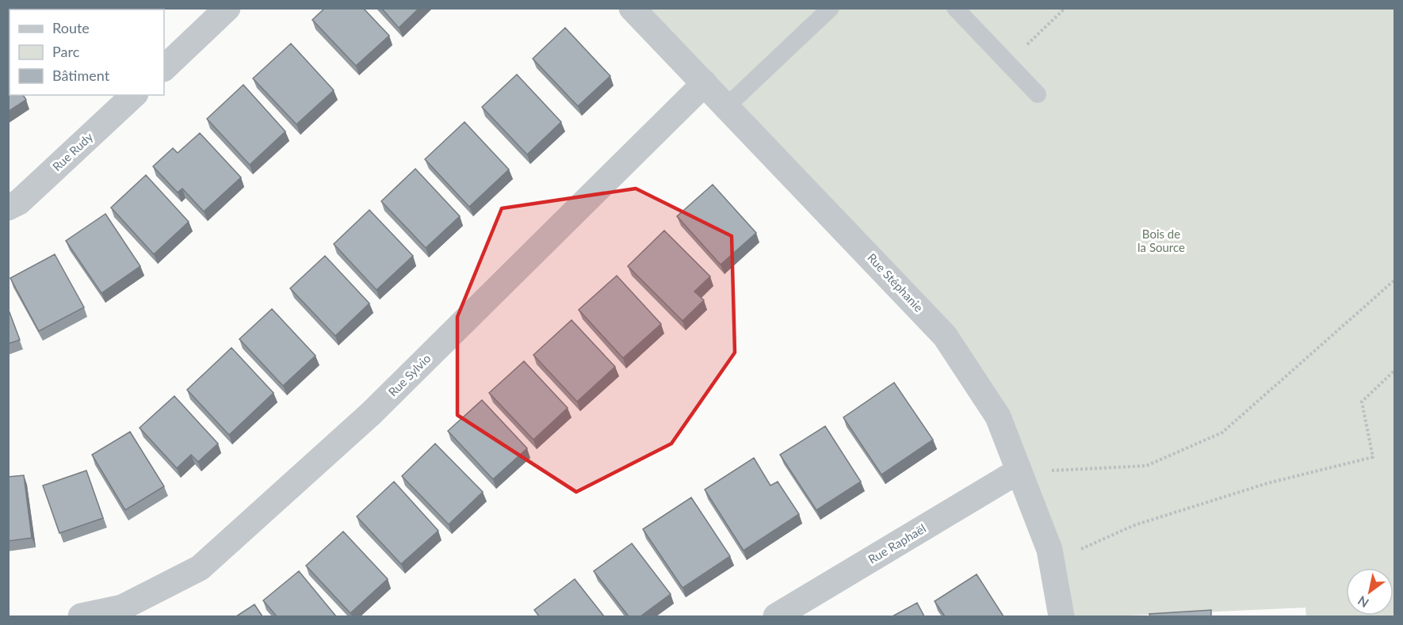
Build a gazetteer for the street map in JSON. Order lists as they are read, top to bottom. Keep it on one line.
{"streets":{"street":["Rue Rudy","Rue Stéphanie","Rue Sylvio","Rue Raphaël"]},"crossings":[["Rue Stéphanie","Rue Sylvio"],["Rue Stéphanie","Rue Raphaël"]],"parks":["Bois de la Source"],"legend":["Route","Parc","Bâtiment"],"north":"bottom left"}
